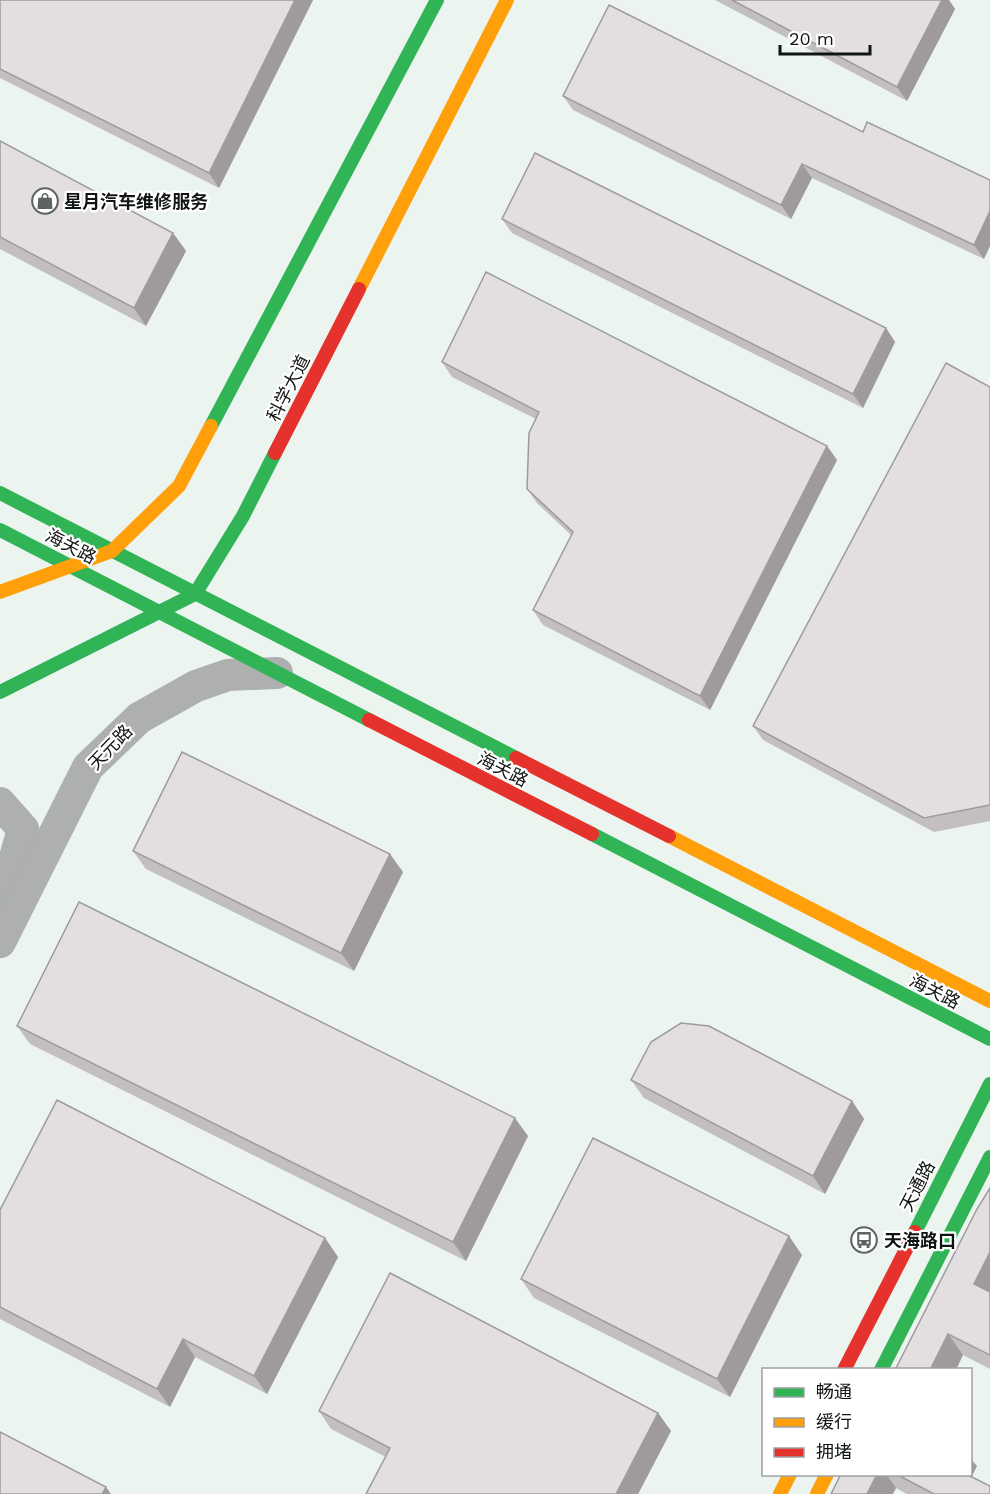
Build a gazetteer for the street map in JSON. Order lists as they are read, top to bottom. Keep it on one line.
{"streets":{"main road":["科学大道","海关路","天通路"],"street":["天元路"]},"crossings":[["科学大道","海关路"],["海关路","天元路"]],"places":{"shop":["星月汽车维修服务"],"bus stop":["天海路口"]},"legend":["畅通","缓行","拥堵"],"scale_bar":"20 m"}
